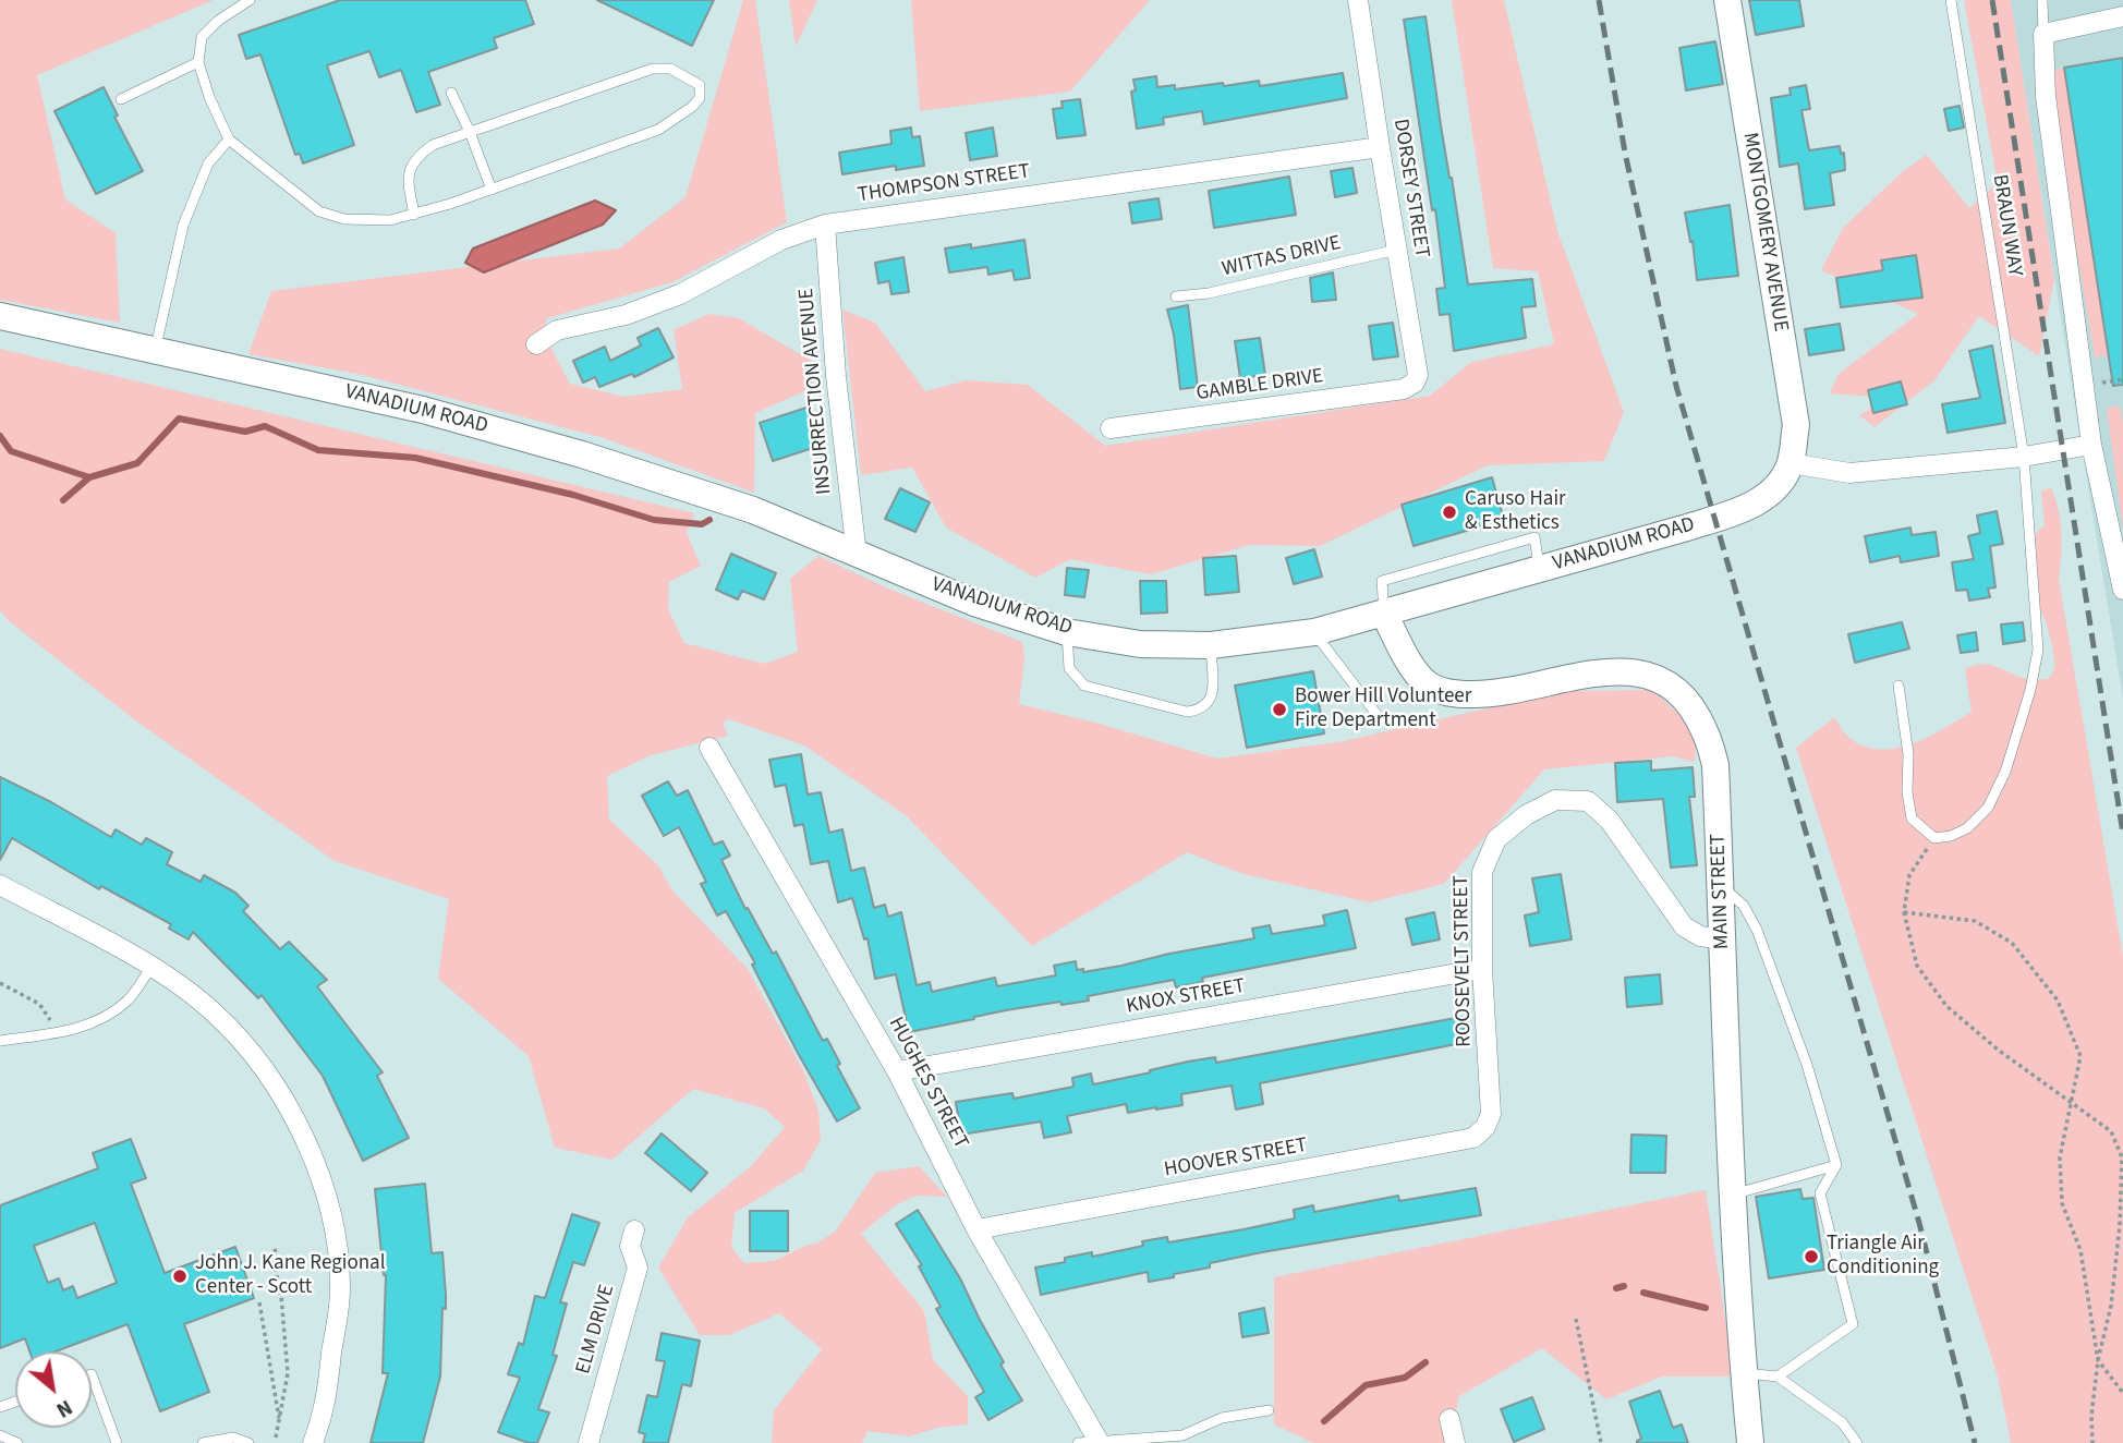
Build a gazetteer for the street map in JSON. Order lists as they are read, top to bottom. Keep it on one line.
{"streets":{"street":["THOMPSON STREET","DORSEY STREET","MONTGOMERY AVENUE","GAMBLE DRIVE","INSURRECTION AVENUE","VANADIUM ROAD","MAIN STREET","ROOSEVELT STREET","KNOX STREET","HUGHES STREET","HOOVER STREET","ELM DRIVE"],"lane":["BRAUN WAY","WITTAS DRIVE"]},"crossings":[["THOMPSON STREET","DORSEY STREET"],["THOMPSON STREET","INSURRECTION AVENUE"],["DORSEY STREET","WITTAS DRIVE"],["DORSEY STREET","GAMBLE DRIVE"],["MONTGOMERY AVENUE","VANADIUM ROAD"],["INSURRECTION AVENUE","VANADIUM ROAD"],["VANADIUM ROAD","MAIN STREET"],["MAIN STREET","ROOSEVELT STREET"],["ROOSEVELT STREET","KNOX STREET"],["ROOSEVELT STREET","HOOVER STREET"],["KNOX STREET","HUGHES STREET"],["HUGHES STREET","HOOVER STREET"]],"places":["Caruso Hair & Esthetics","Bower Hill Volunteer Fire Department","Triangle Air Conditioning","John J. Kane Regional Center - Scott"],"north":"bottom right"}
